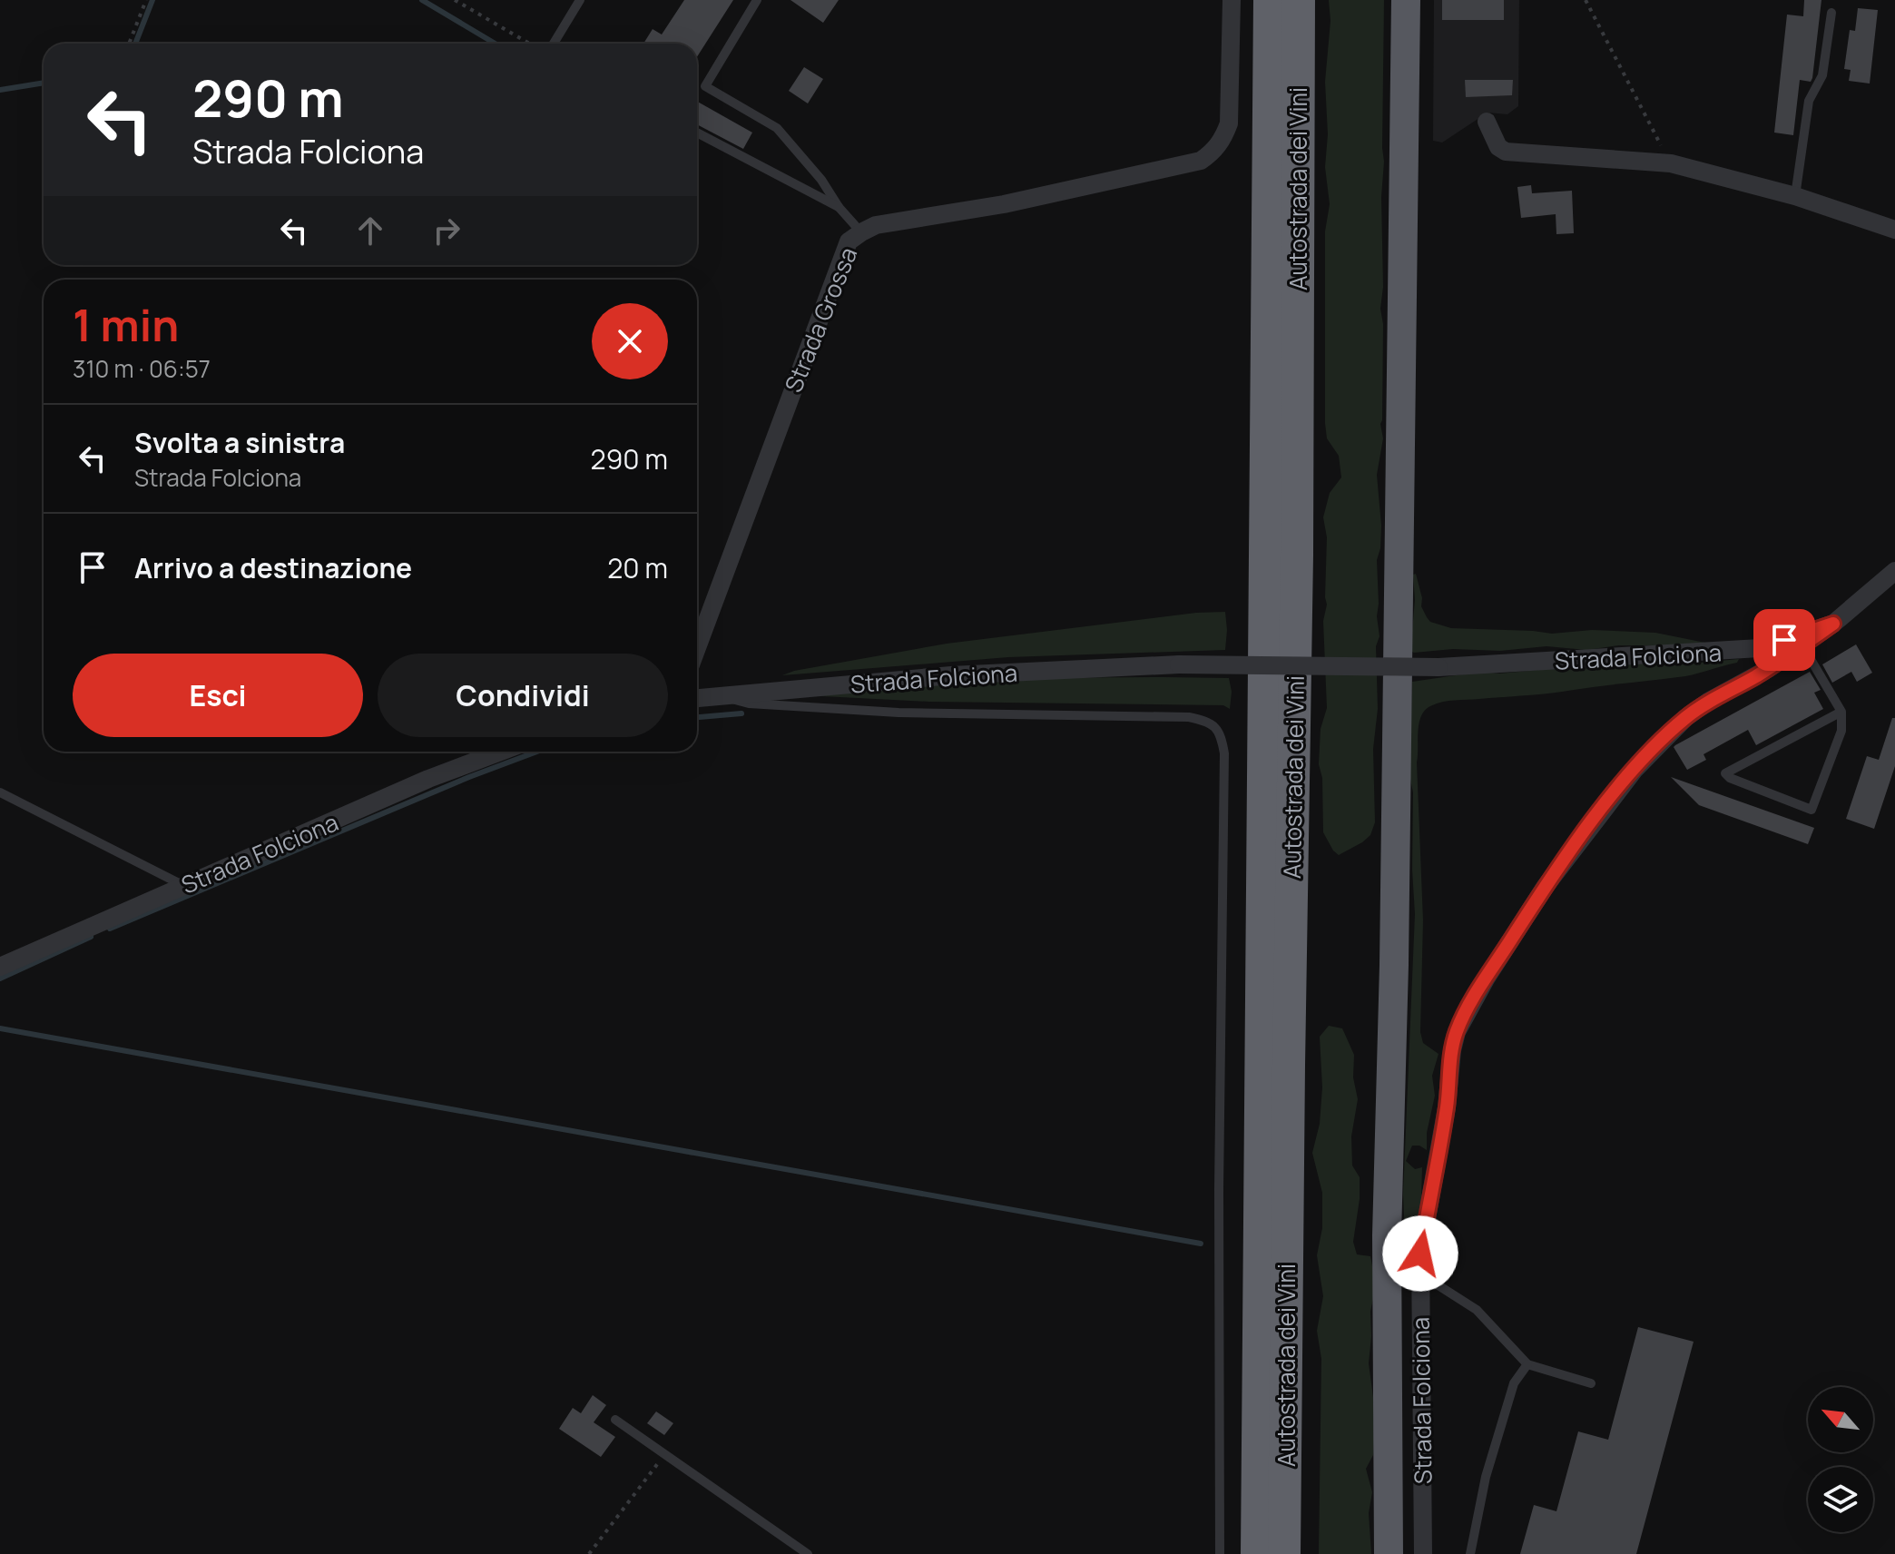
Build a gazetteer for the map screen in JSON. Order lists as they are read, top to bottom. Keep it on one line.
{"streets":{"highway":["Autostrada dei Vini"],"street":["Strada Grossa","Strada Folciona"]},"north":"top left","page":{"turn":["290 m","Strada Folciona"],"heading":["1 min","310 m · 06:57"],"list":[{"name":"Svolta a sinistra","note":"Strada Folciona","value":"290 m"},{"name":"Arrivo a destinazione","value":"20 m"}],"buttons":["Esci","Condividi"]}}
